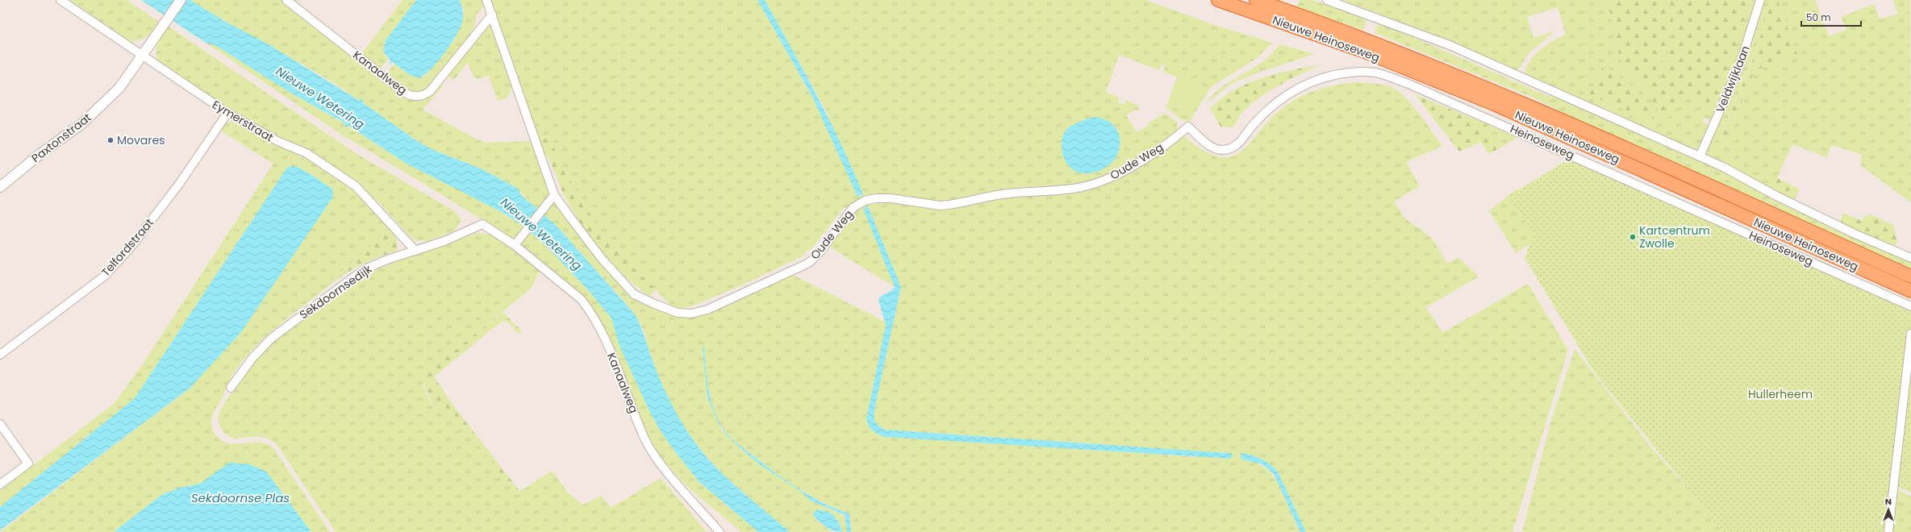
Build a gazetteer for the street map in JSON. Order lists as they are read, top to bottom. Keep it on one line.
{"streets":{"highway":["Nieuwe Heinoseweg"],"street":["Kanaalweg","Veldwijklaan","Eymerstraat","Paxtonstraat","Heinoseweg","Oude Weg","Telfordstraat","Sekdoornsedijk"]},"crossings":[["Kanaalweg","Sekdoornsedijk"],["Eymerstraat","Paxtonstraat"],["Eymerstraat","Telfordstraat"],["Eymerstraat","Sekdoornsedijk"],["Heinoseweg","Oude Weg"]],"water":["Nieuwe Wetering","Sekdoornse Plas"],"parks":["Hullerheem"],"places":["Movares","Kartcentrum Zwolle"],"scale_bar":"50 m","north":"top"}
